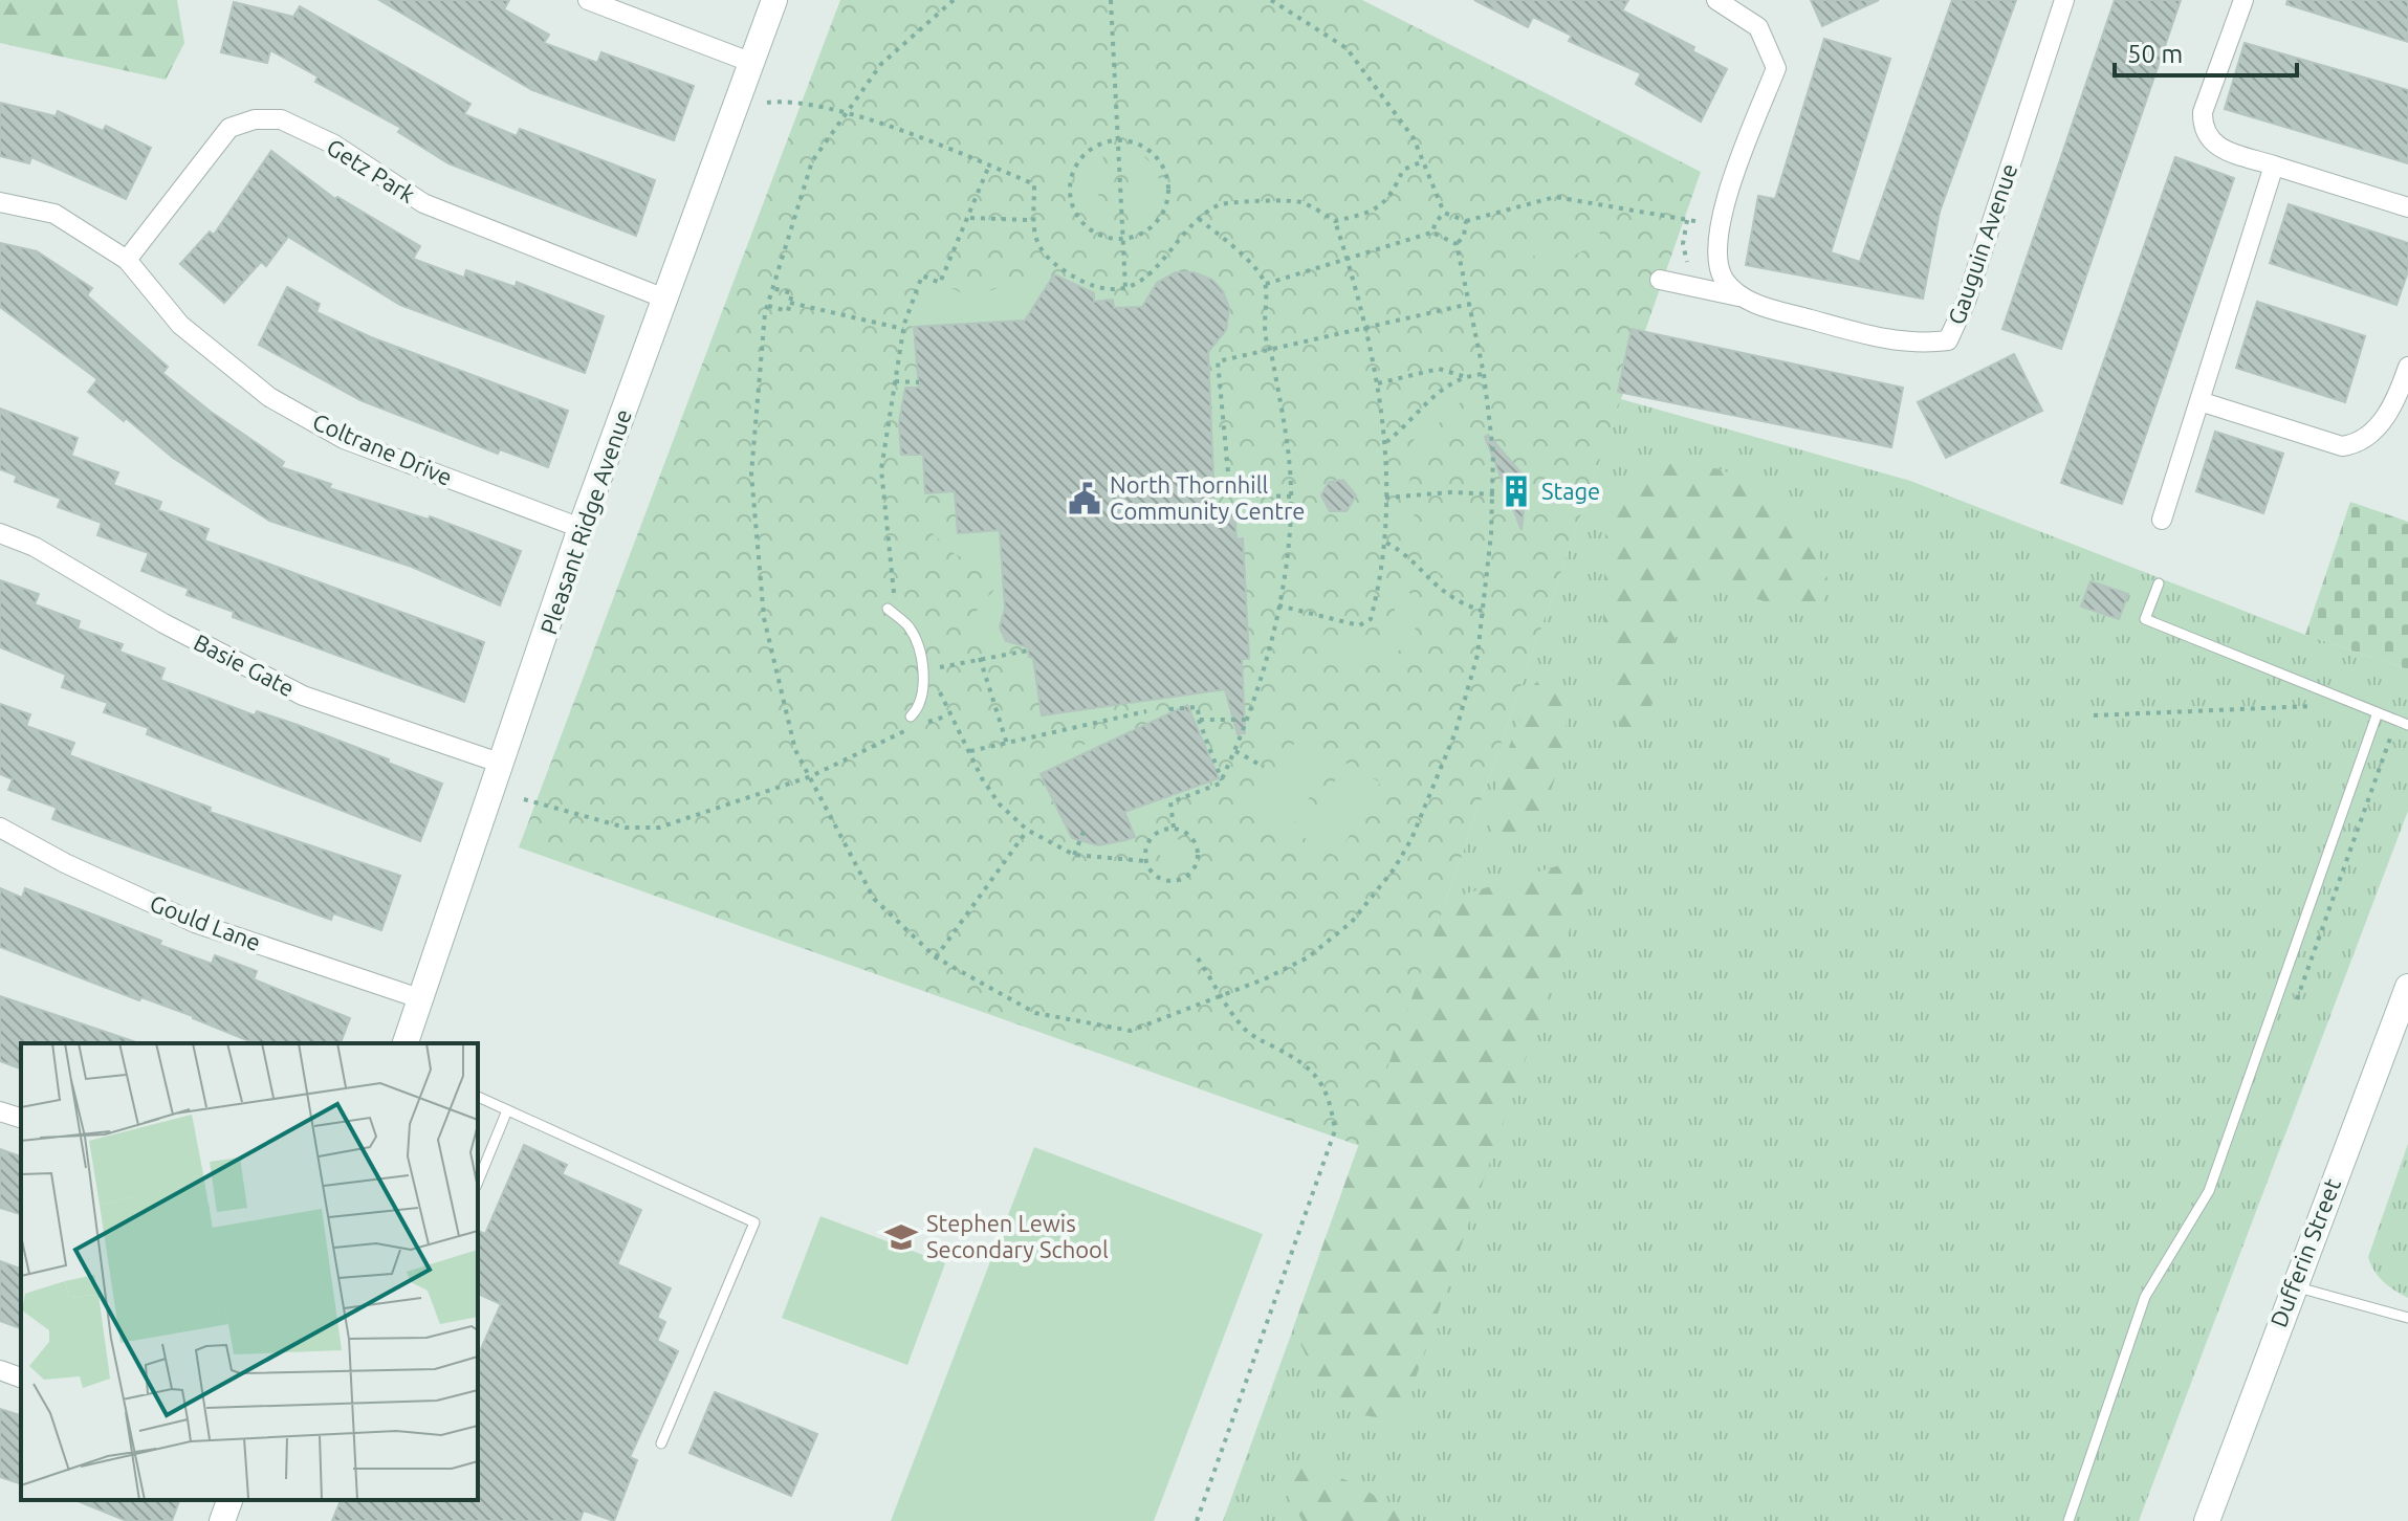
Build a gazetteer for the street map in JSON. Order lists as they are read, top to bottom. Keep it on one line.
{"streets":{"street":["Getz Park","Gauguin Avenue","Coltrane Drive","Pleasant Ridge Avenue","Basie Gate","Gould Lane","Dufferin Street"]},"crossings":[["Getz Park","Coltrane Drive"],["Getz Park","Pleasant Ridge Avenue"],["Coltrane Drive","Pleasant Ridge Avenue"],["Pleasant Ridge Avenue","Basie Gate"],["Pleasant Ridge Avenue","Gould Lane"]],"places":{"building":["Stage"],"public building":["North Thornhill Community Centre"],"school or university":["Stephen Lewis Secondary School"]},"scale_bar":"50 m"}
